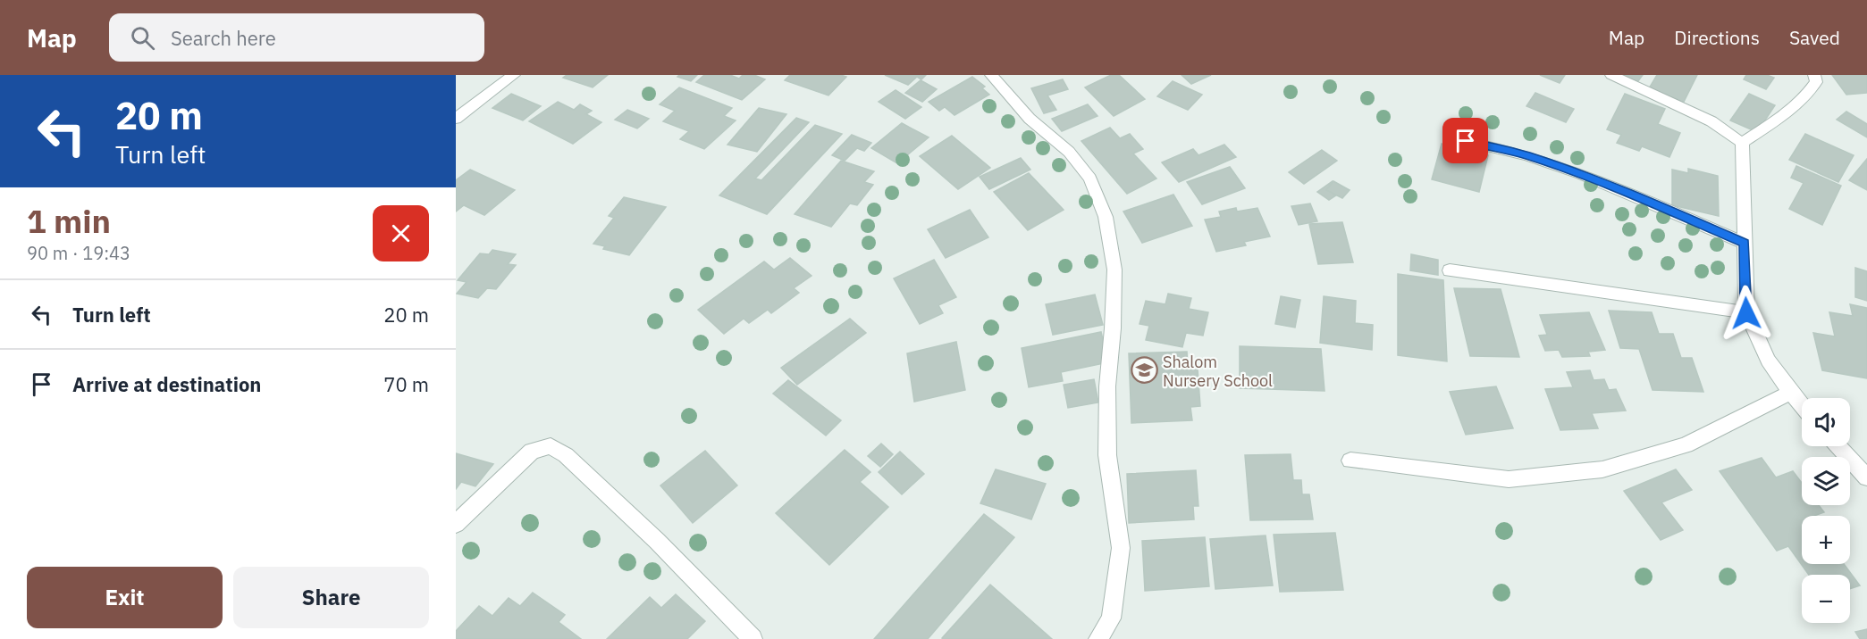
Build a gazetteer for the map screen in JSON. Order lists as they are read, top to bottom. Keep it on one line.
{"places":{"school or university":["Shalom Nursery School"]},"page":{"header":"Map","search":"Search here","nav":["Map","Directions","Saved"],"turn":["20 m","Turn left"],"heading":["1 min","90 m · 19:43"],"list":[{"name":"Turn left","value":"20 m"},{"name":"Arrive at destination","value":"70 m"}],"map_buttons":["+","−"],"buttons":["Exit","Share"]}}
